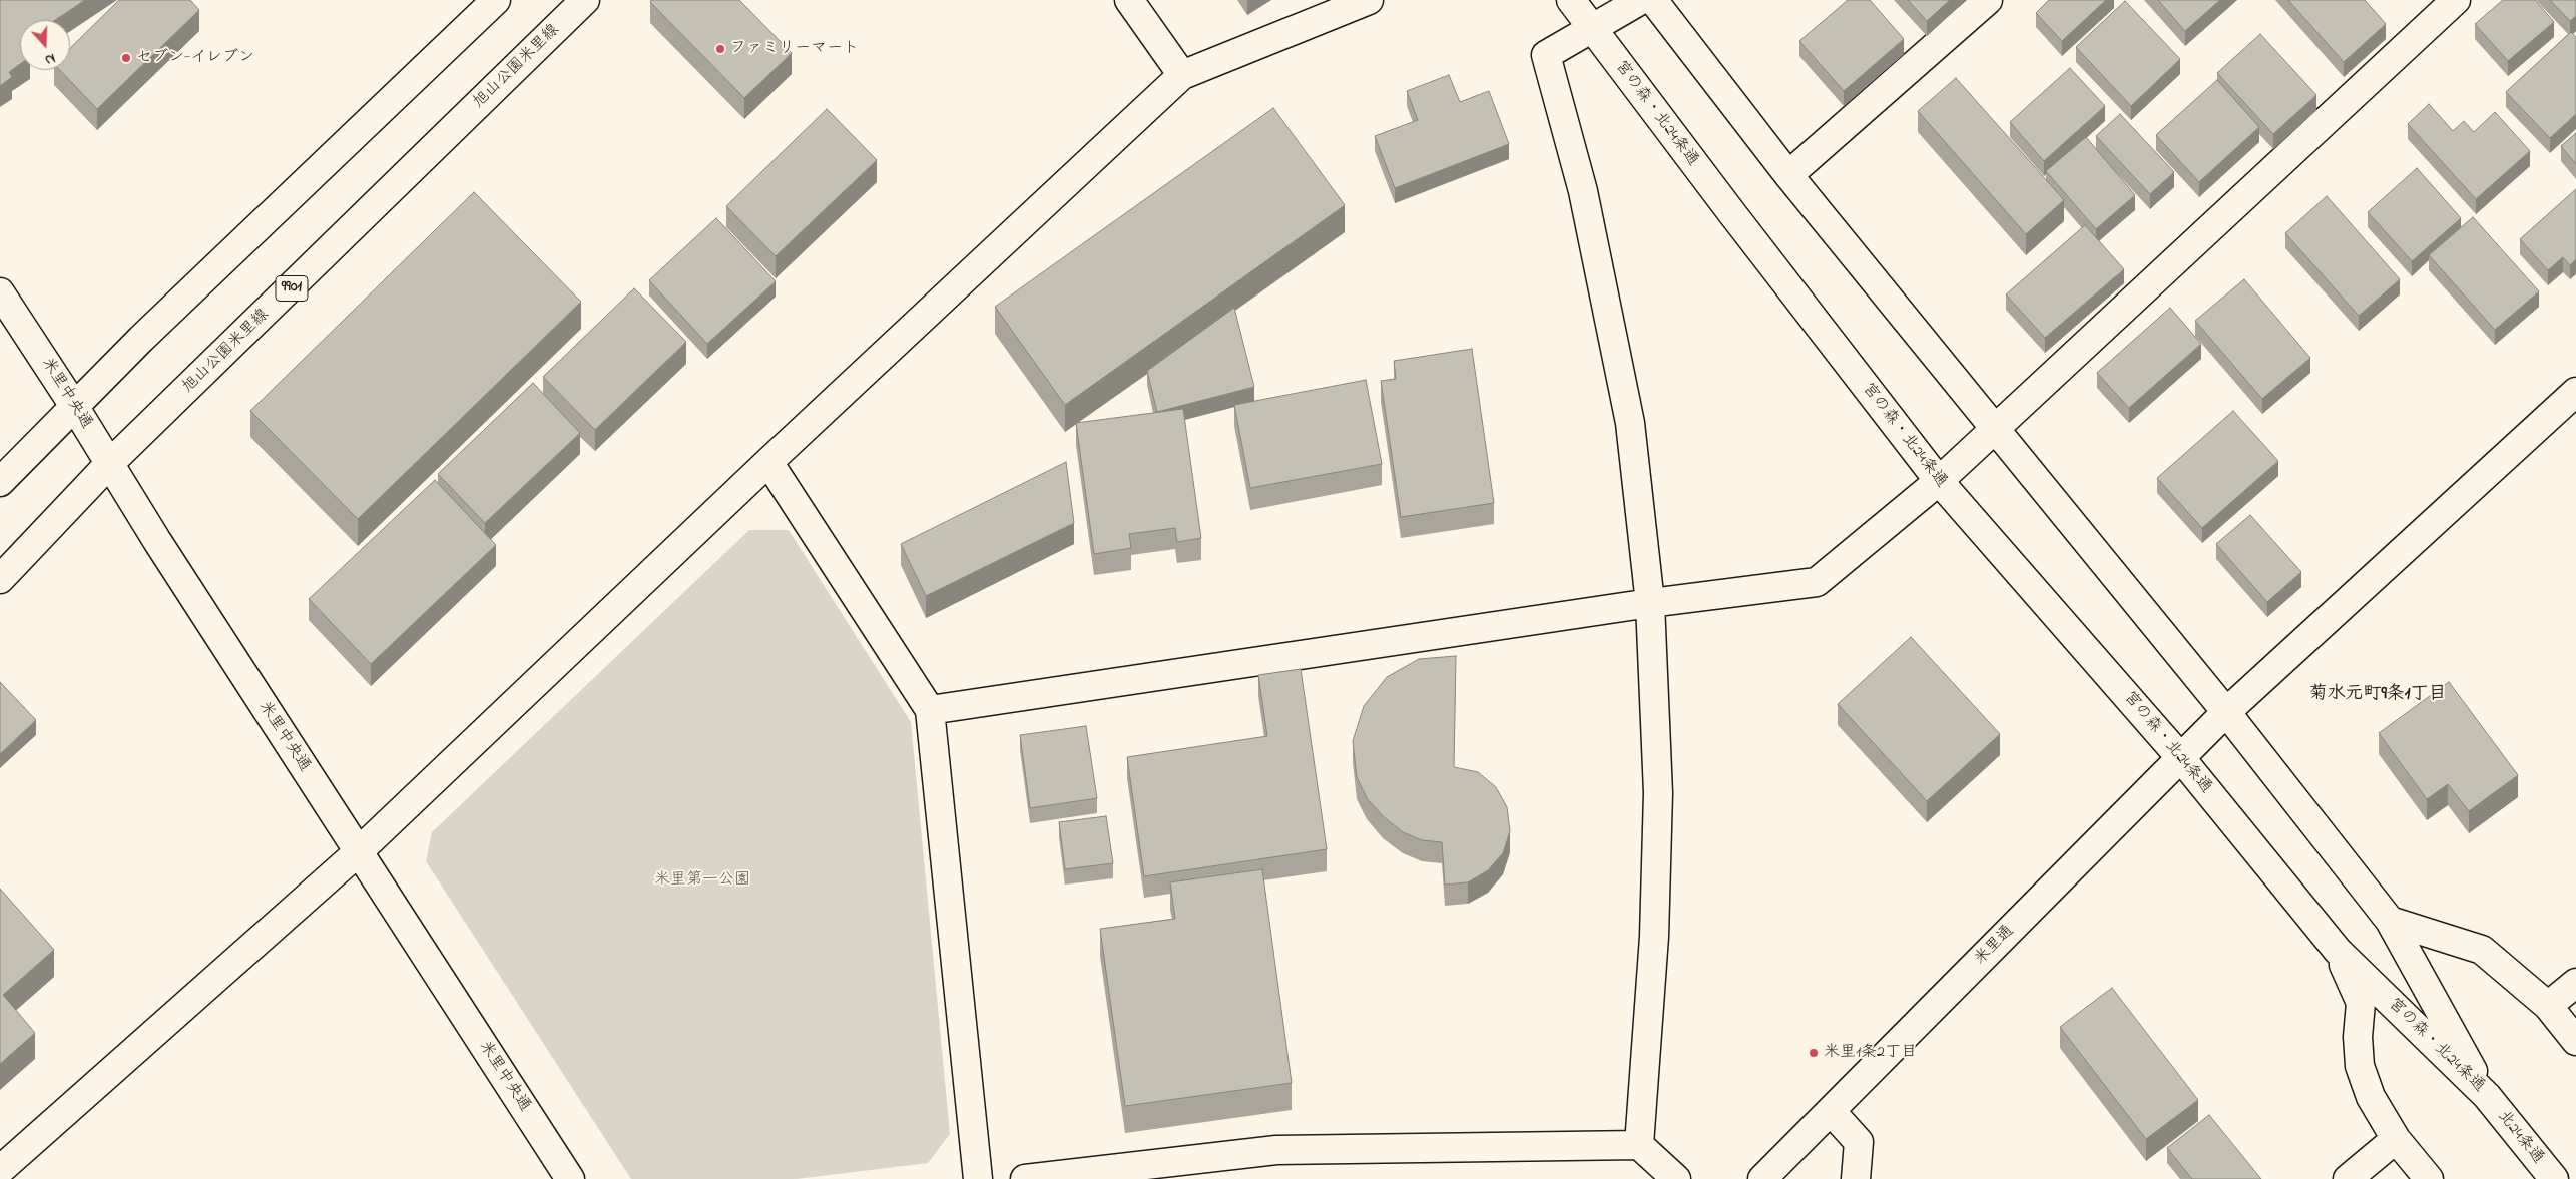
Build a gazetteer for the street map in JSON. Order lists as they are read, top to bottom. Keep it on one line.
{"streets":{"street":["旭山公園米里線","宮の森・北24条通","9901","米里中央通","米里通","北24条通"]},"crossings":[["旭山公園米里線","米里中央通"],["宮の森・北24条通","米里通"],["宮の森・北24条通","北24条通"]],"districts":["菊水元町9条1丁目"],"parks":["米里第一公園"],"places":["ファミリーマート","セブン-イレブン","米里1条2丁目"],"north":"bottom"}
